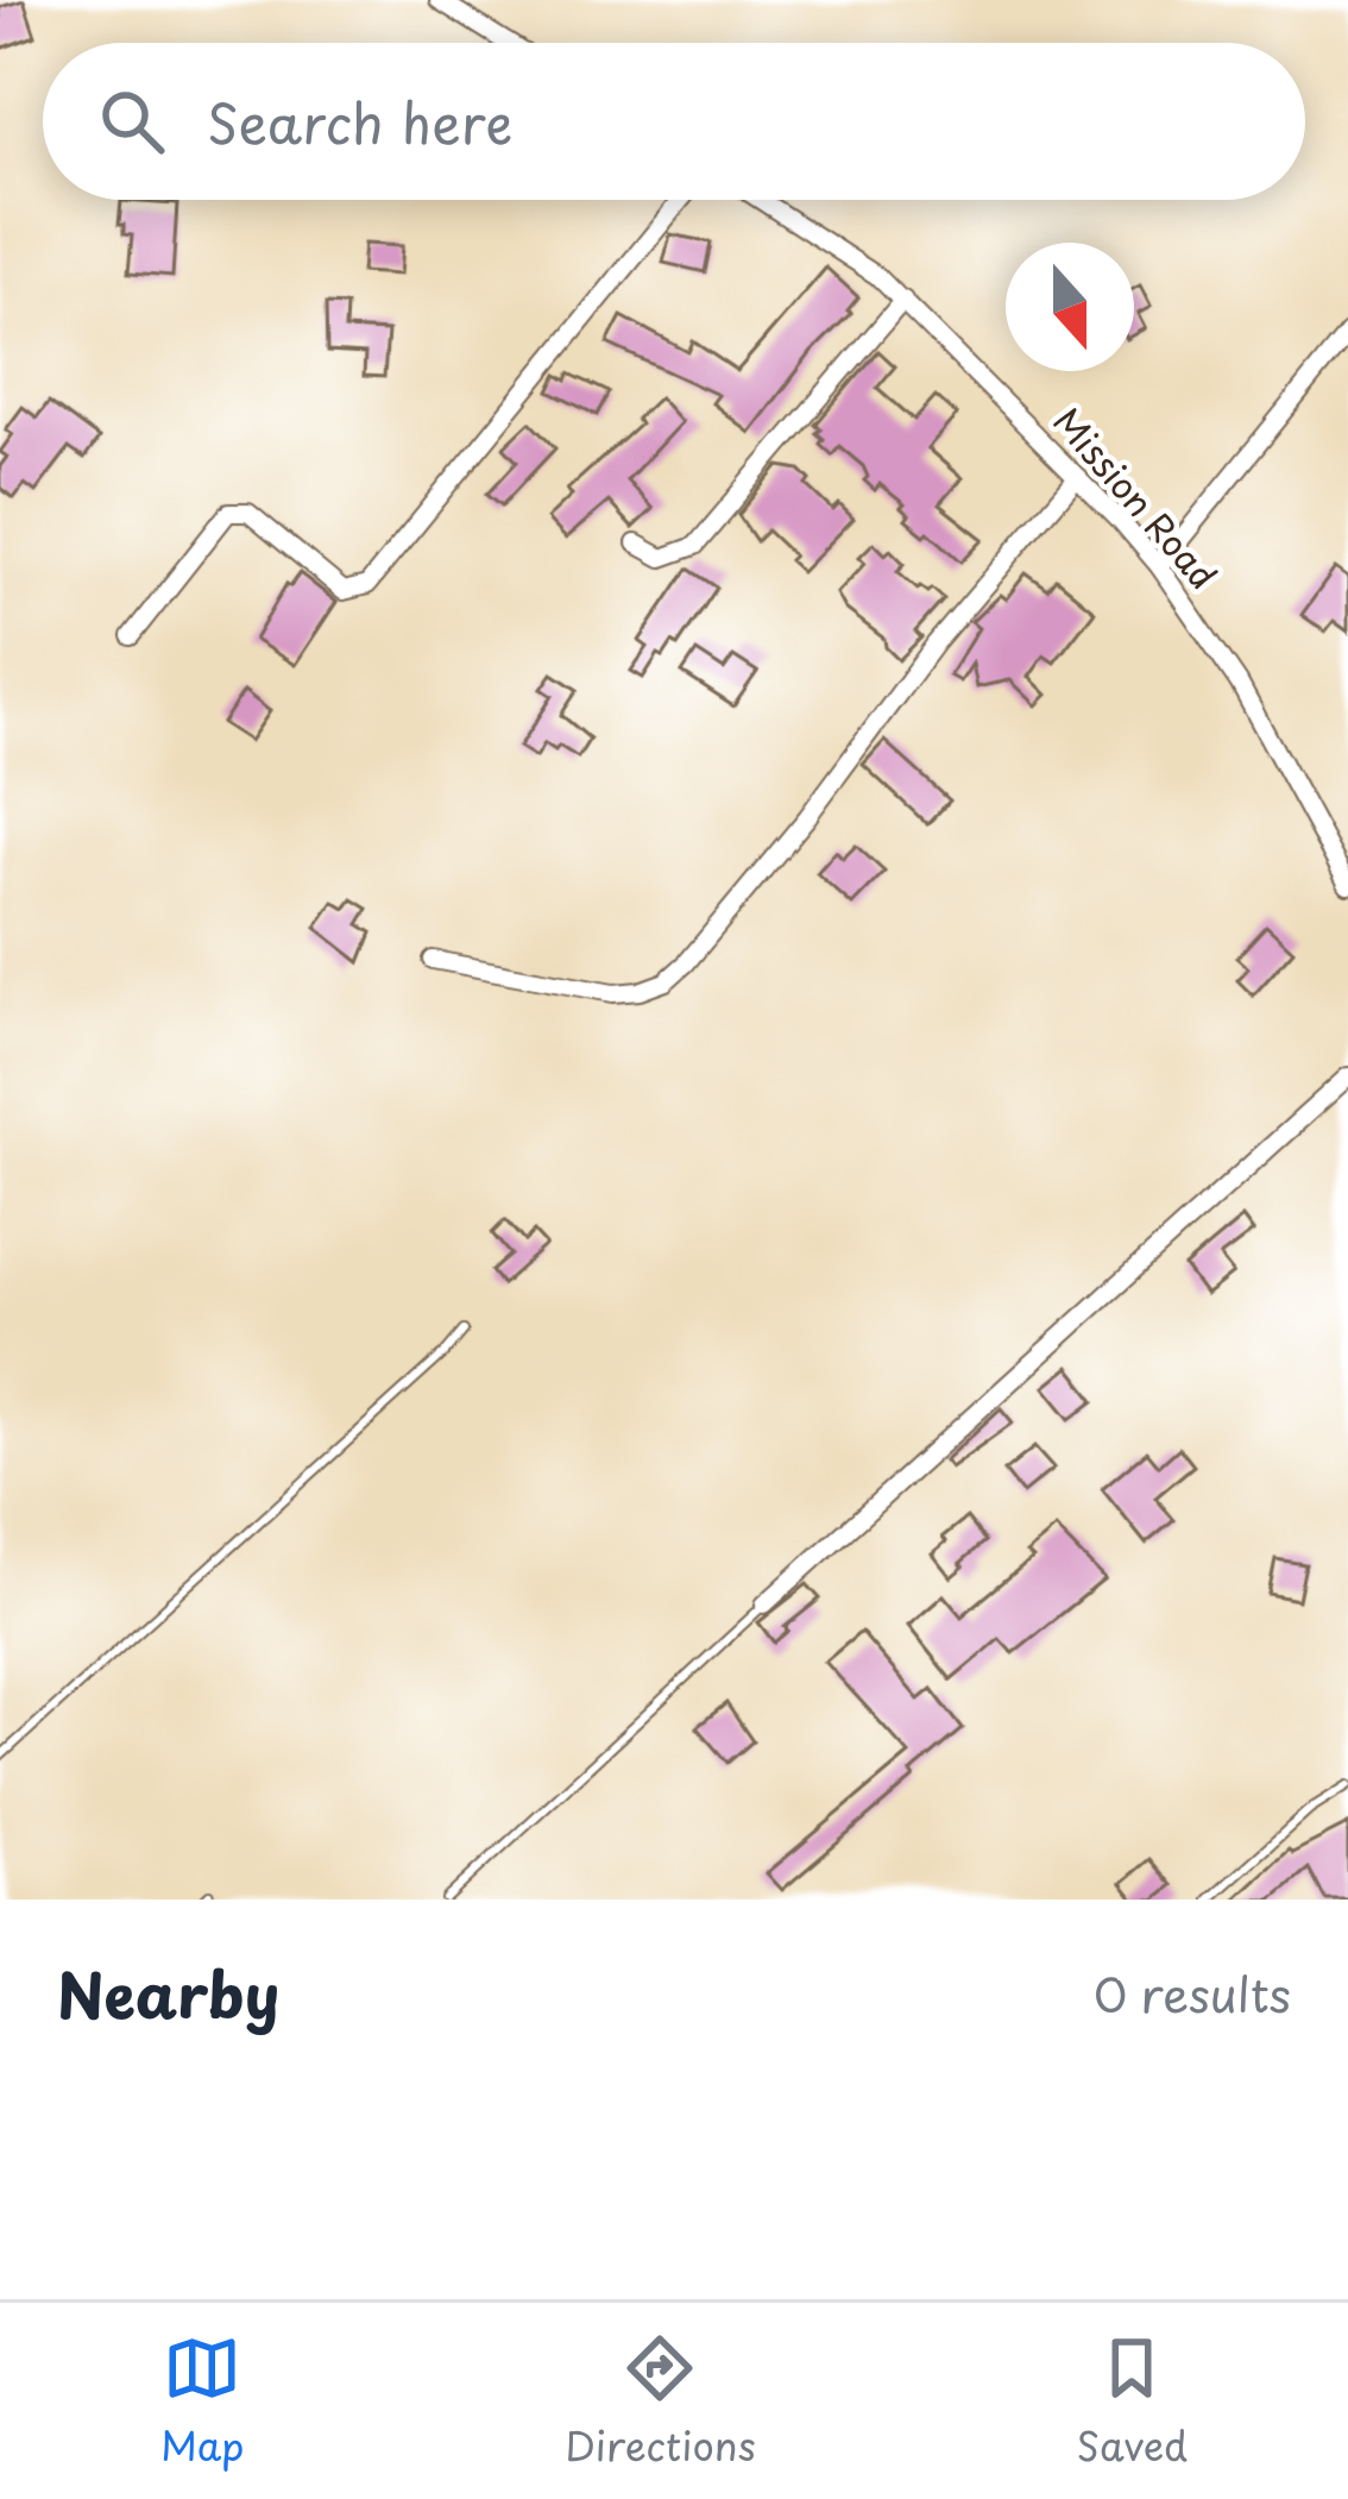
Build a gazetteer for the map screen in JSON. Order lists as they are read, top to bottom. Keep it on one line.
{"streets":{"street":["Mission Road"]},"north":"bottom","page":{"search":"Search here","heading":["Nearby","0 results"],"nav":["Map","Directions","Saved"]}}
